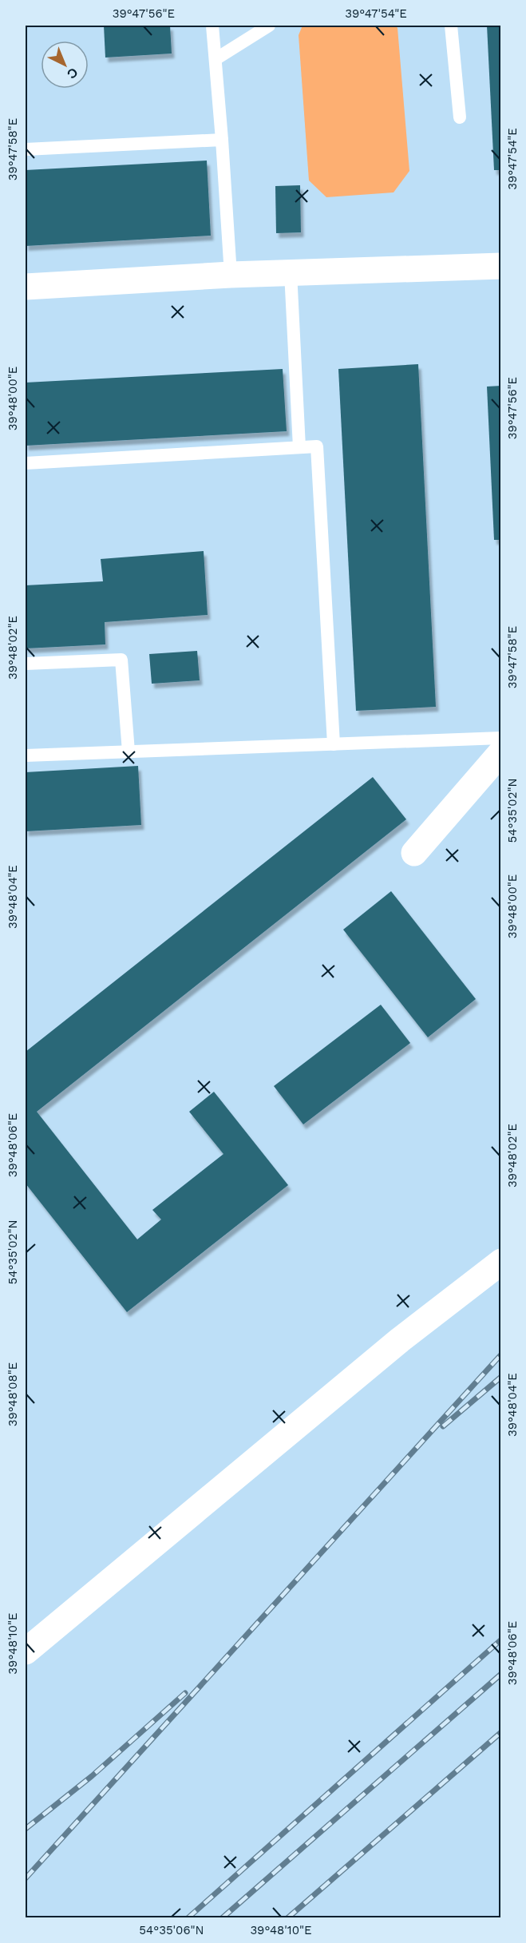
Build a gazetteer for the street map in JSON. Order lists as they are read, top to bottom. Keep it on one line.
{"north":"bottom right","coordinates":["39°47'56\"E","39°47'54\"E","39°47'58\"E","39°48'00\"E","39°48'02\"E","54°35'02\"N","39°48'04\"E","39°48'06\"E","39°48'08\"E","39°48'10\"E","54°35'06\"N"]}
